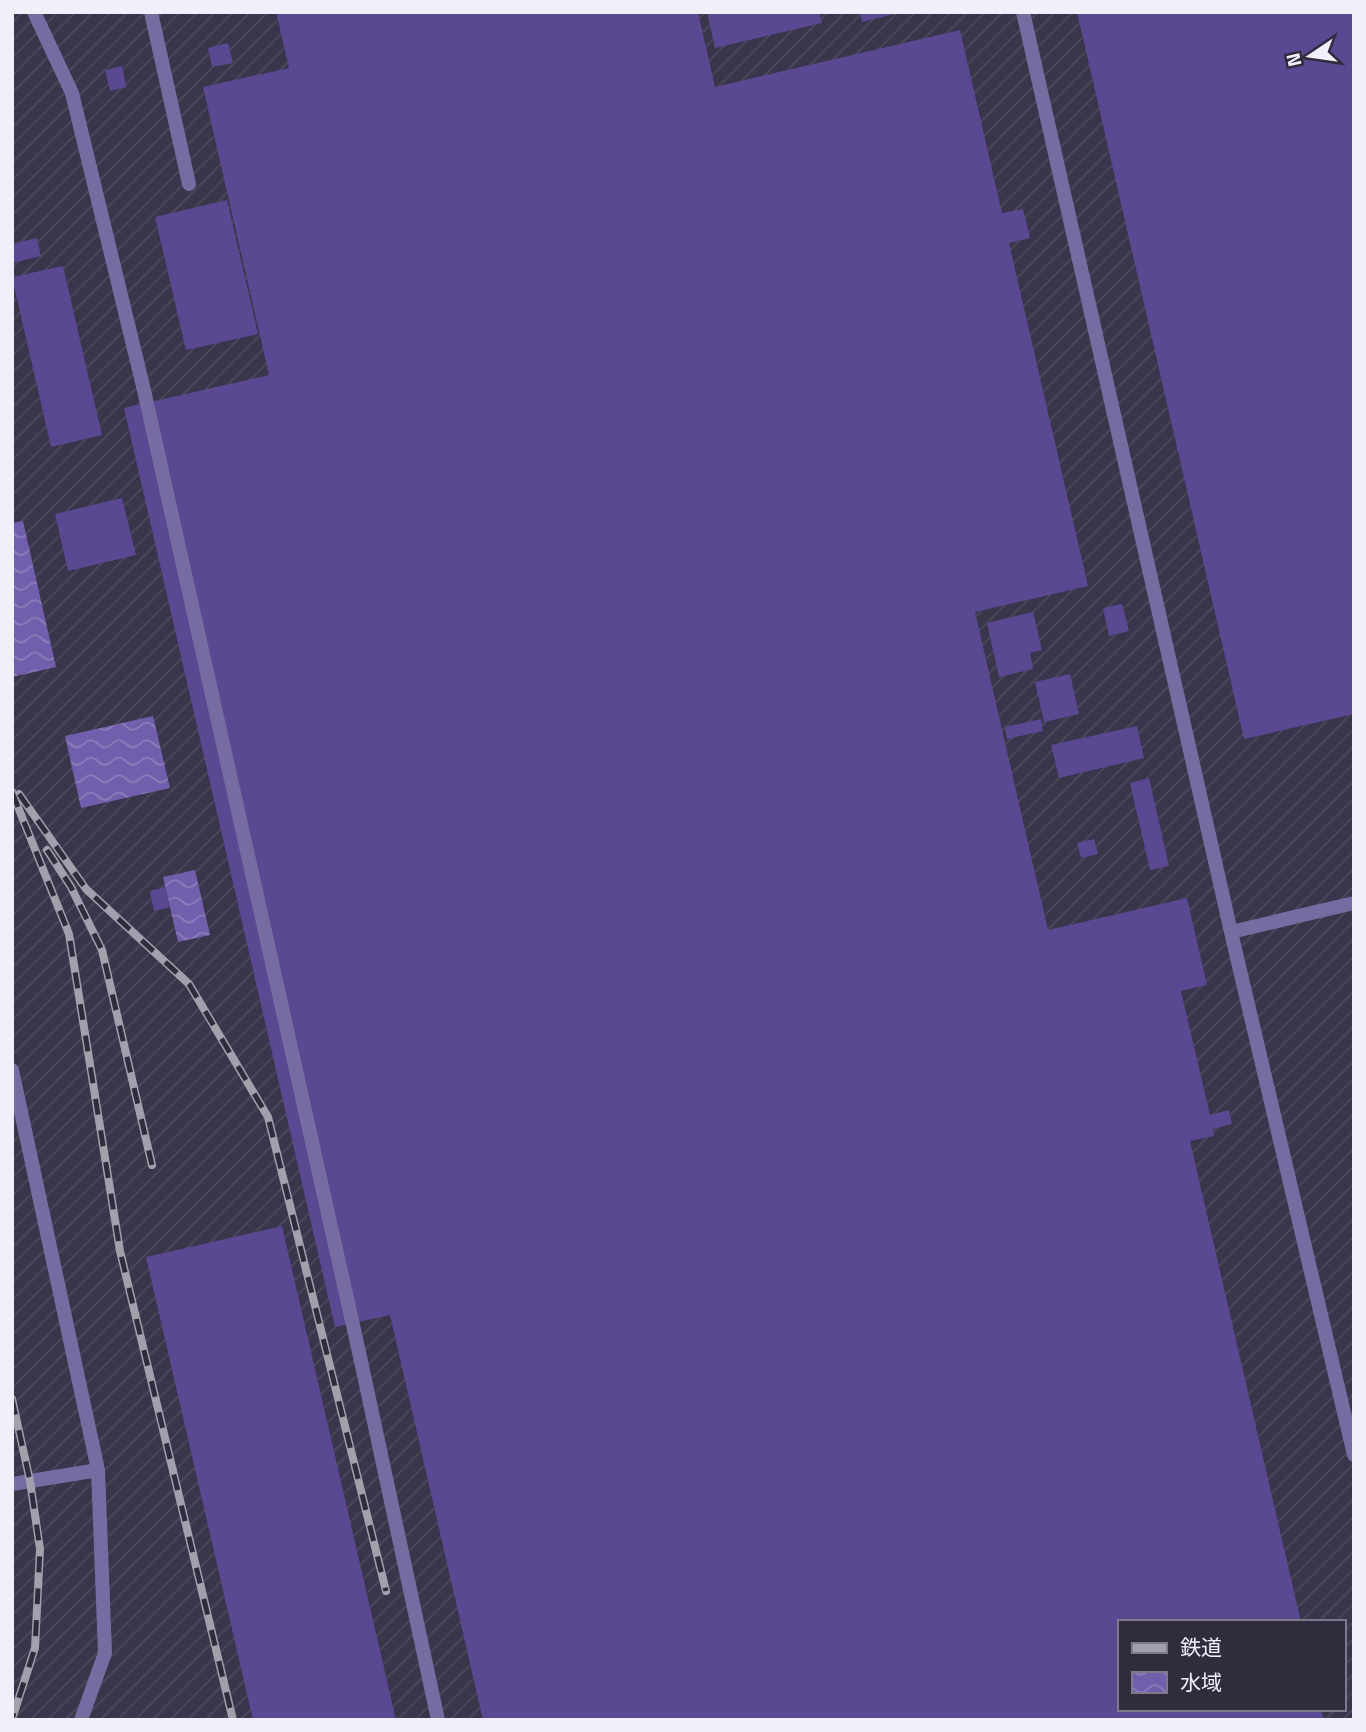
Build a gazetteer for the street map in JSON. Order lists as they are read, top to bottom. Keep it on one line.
{"legend":["鉄道","水域"],"north":"left"}
